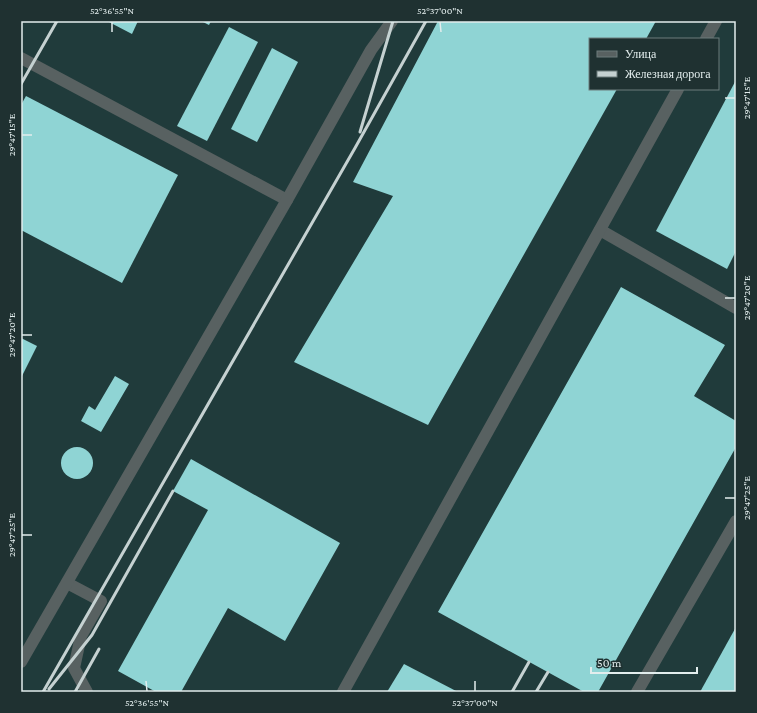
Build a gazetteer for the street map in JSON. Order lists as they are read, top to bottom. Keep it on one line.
{"legend":["Улица","Железная дорога"],"scale_bar":"50 m","coordinates":["52°36'55\"N","52°37'00\"N","29°47'15\"E","29°47'20\"E","29°47'25\"E"]}
